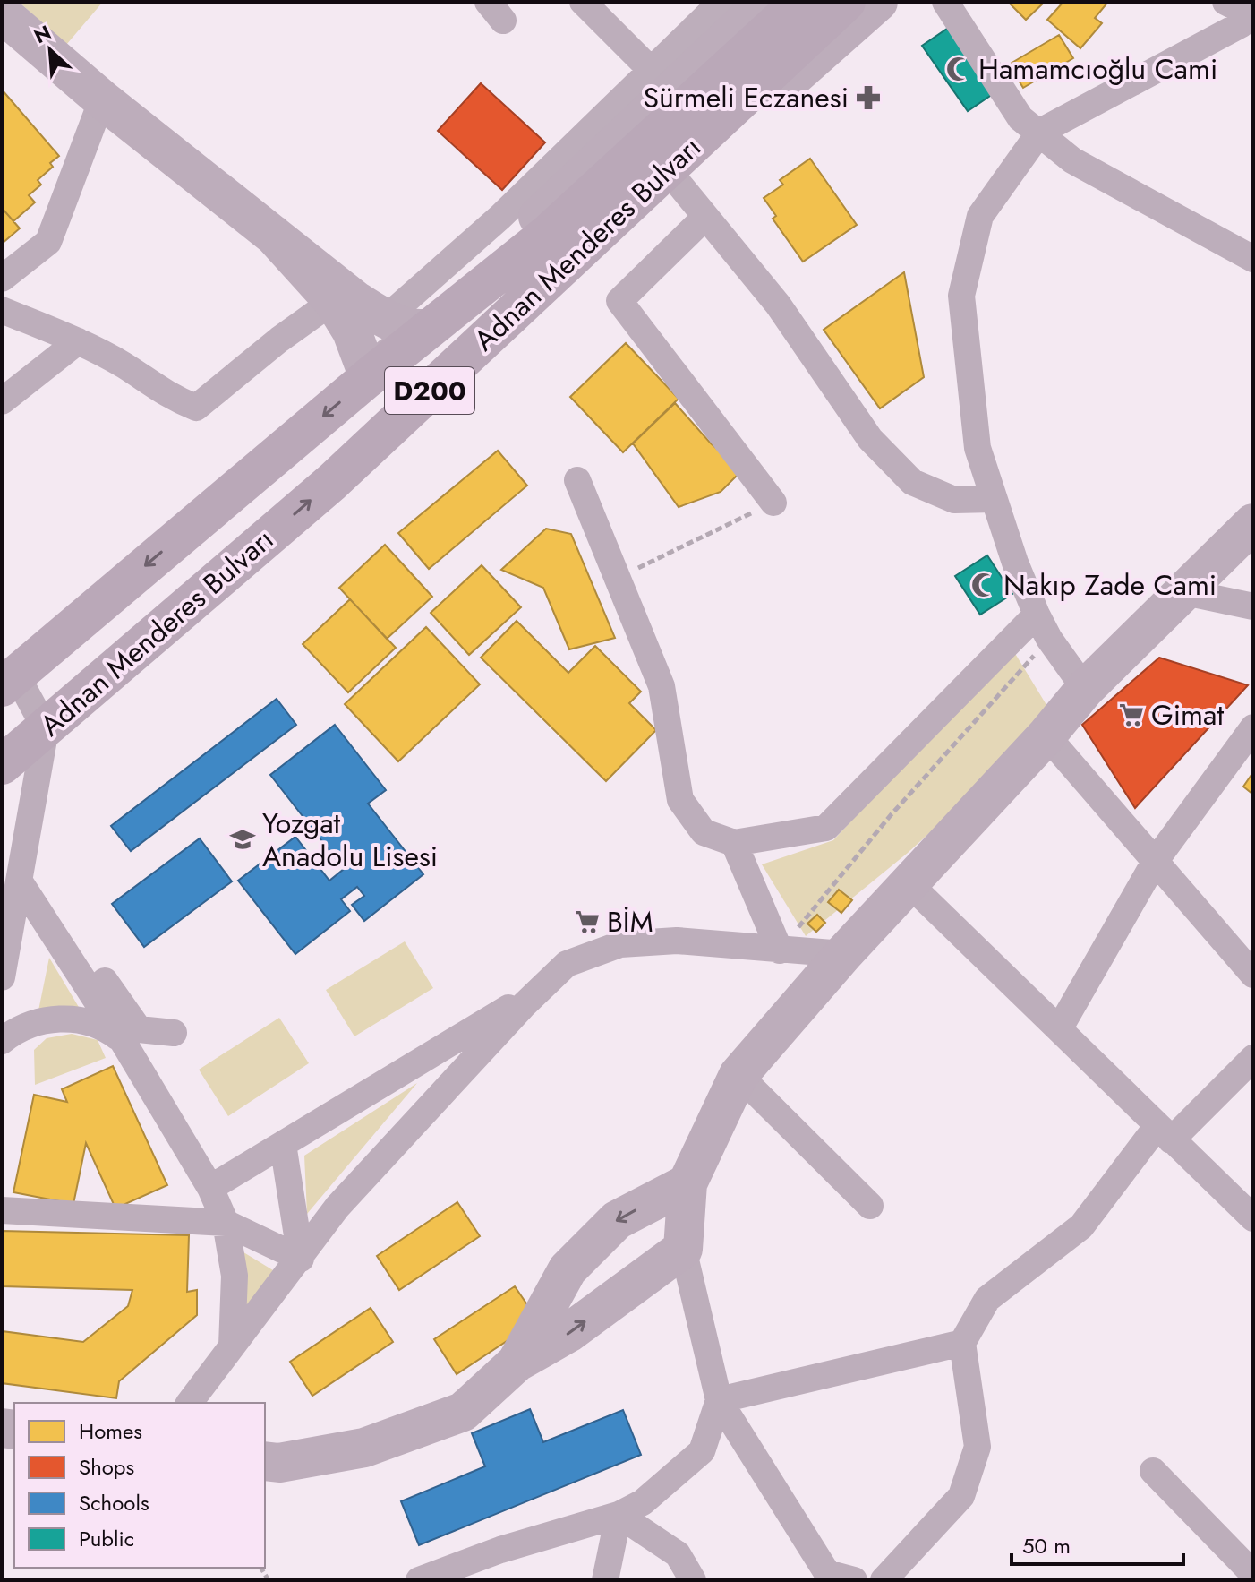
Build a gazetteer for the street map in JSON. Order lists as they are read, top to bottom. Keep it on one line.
{"streets":{"highway":["Adnan Menderes Bulvarı","D200"]},"places":{"mosque":["Hamamcıoğlu Cami","Nakıp Zade Cami"],"pharmacy":["Sürmeli Eczanesi"],"supermarket":["Gimat","BİM"],"school or university":["Yozgat Anadolu Lisesi"]},"legend":["Homes","Shops","Schools","Public"],"scale_bar":"50 m","north":"top left"}
